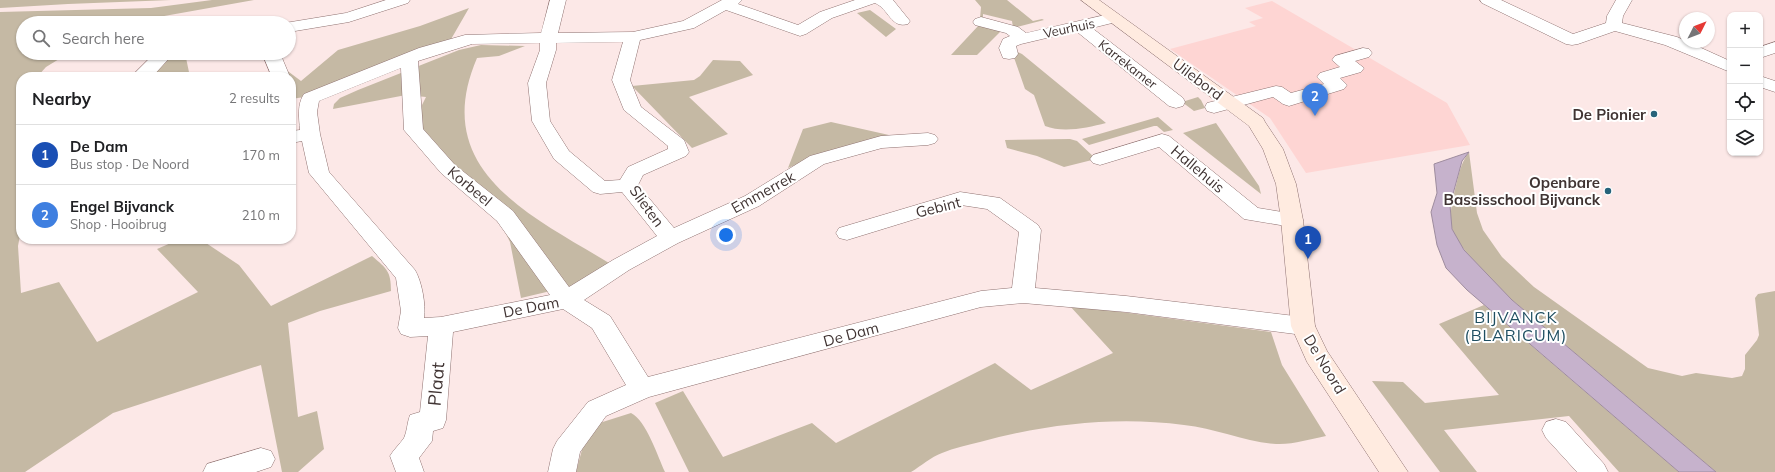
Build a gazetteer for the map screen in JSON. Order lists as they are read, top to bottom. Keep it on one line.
{"streets":{"street":["Veurhuis","Karrekamer","Uilebord","Hallehuis","Korbeel","Emmerrek","Slieten","Gebint","De Dam","De Noord","Plaat"]},"crossings":[["Veurhuis","Karrekamer"],["Veurhuis","Uilebord"],["Uilebord","De Noord"],["Hallehuis","De Noord"],["Korbeel","Emmerrek"],["Korbeel","De Dam"],["Emmerrek","Slieten"],["Emmerrek","De Dam"],["Slieten","De Dam"],["Gebint","De Dam"],["De Dam","De Noord"],["De Dam","Plaat"]],"districts":["BIJVANCK (BLARICUM)"],"places":["De Pionier","Openbare Bassisschool Bijvanck"],"north":"top right","page":{"map_buttons":["+","−"],"search":"Search here","heading":["Nearby","2 results"],"pins":["2","1"],"list":[{"mark":"1","name":"De Dam","note":"Bus stop · De Noord","value":"170 m"},{"mark":"2","name":"Engel Bijvanck","note":"Shop · Hooibrug","value":"210 m"}]}}
